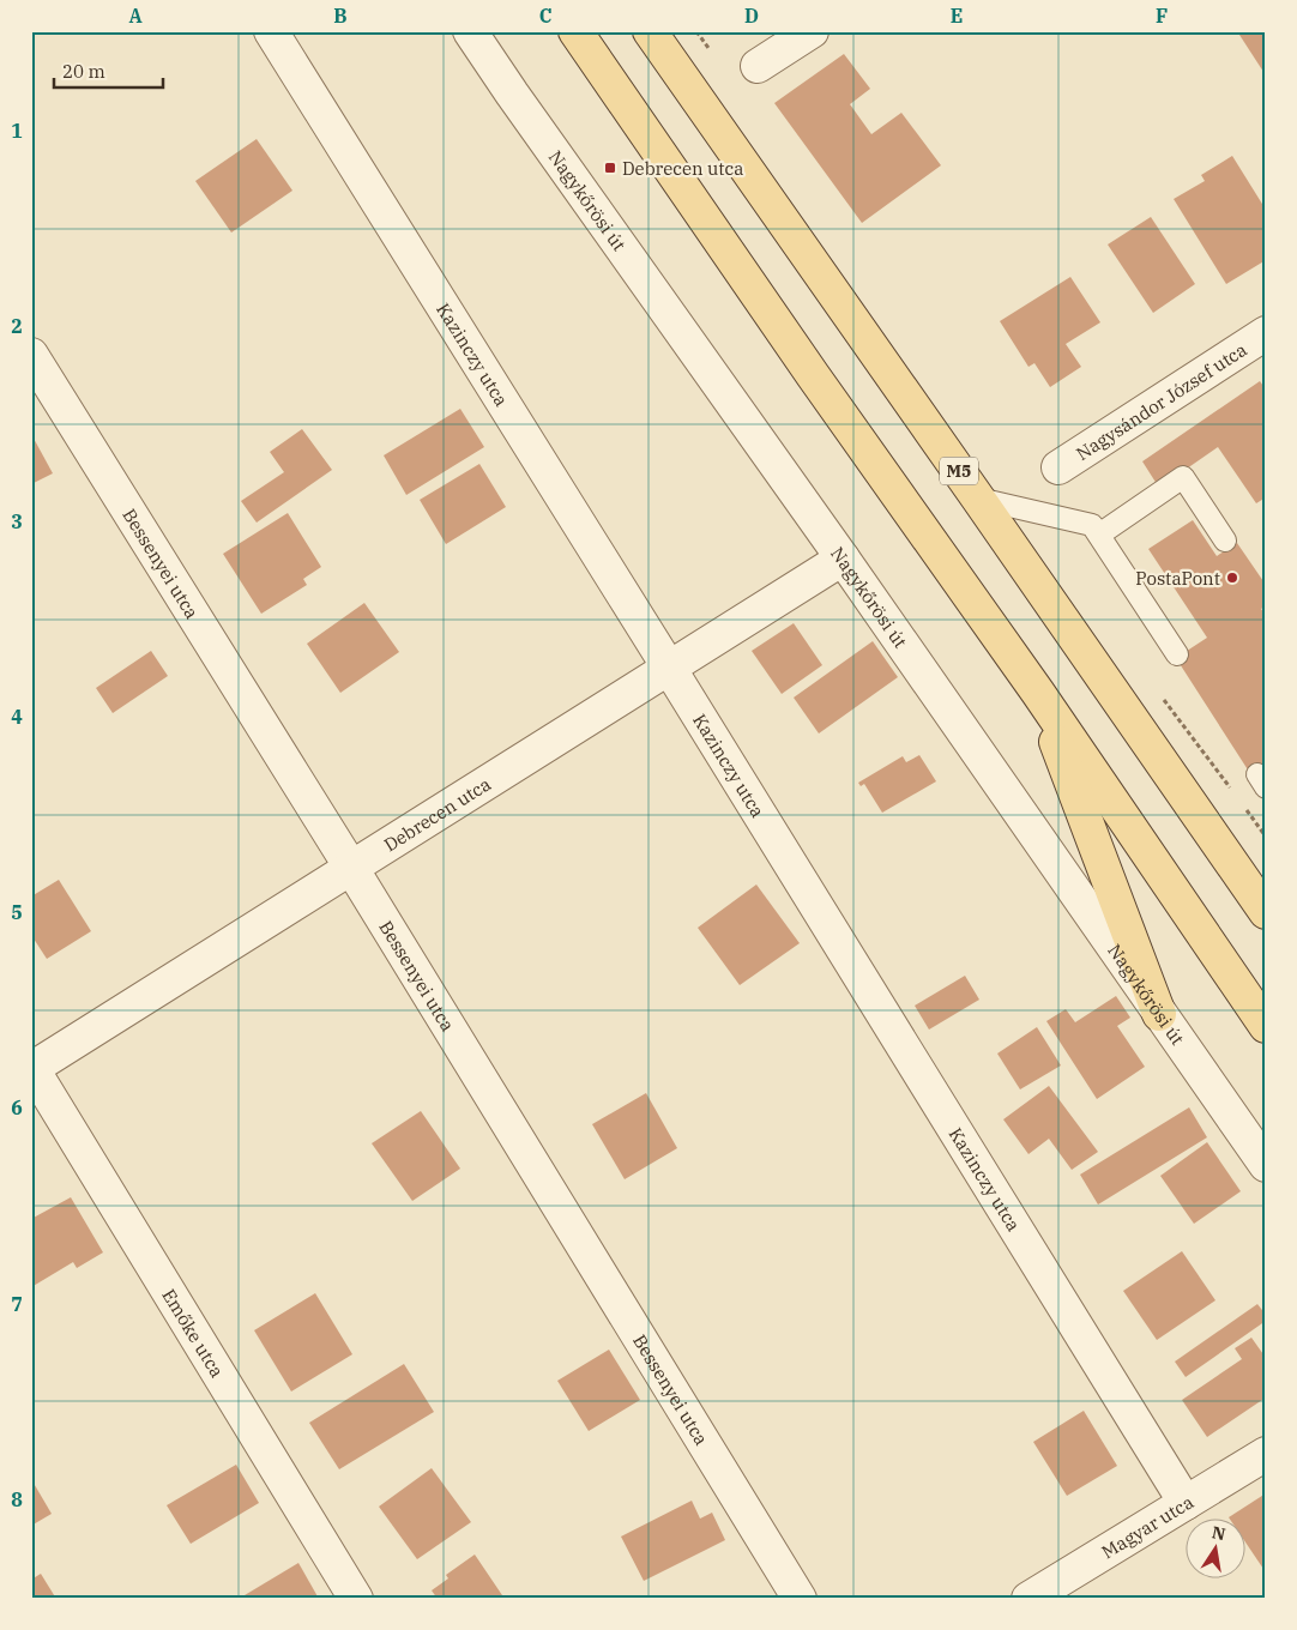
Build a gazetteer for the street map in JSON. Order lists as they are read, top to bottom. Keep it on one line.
{"streets":{"main road":["M5"],"street":["Nagykőrösi út","Kazinczy utca","Nagysándor József utca","Bessenyei utca","Debrecen utca","Emőke utca","Magyar utca"]},"crossings":[["Nagykőrösi út","Debrecen utca"],["Kazinczy utca","Debrecen utca"],["Kazinczy utca","Magyar utca"],["Bessenyei utca","Debrecen utca"],["Debrecen utca","Emőke utca"]],"places":{"transit":["Debrecen utca"],"other":["PostaPont"]},"scale_bar":"20 m","north":"top","grid":{"columns":["A","B","C","D","E","F"],"rows":["1","2","3","4","5","6","7","8"]}}
